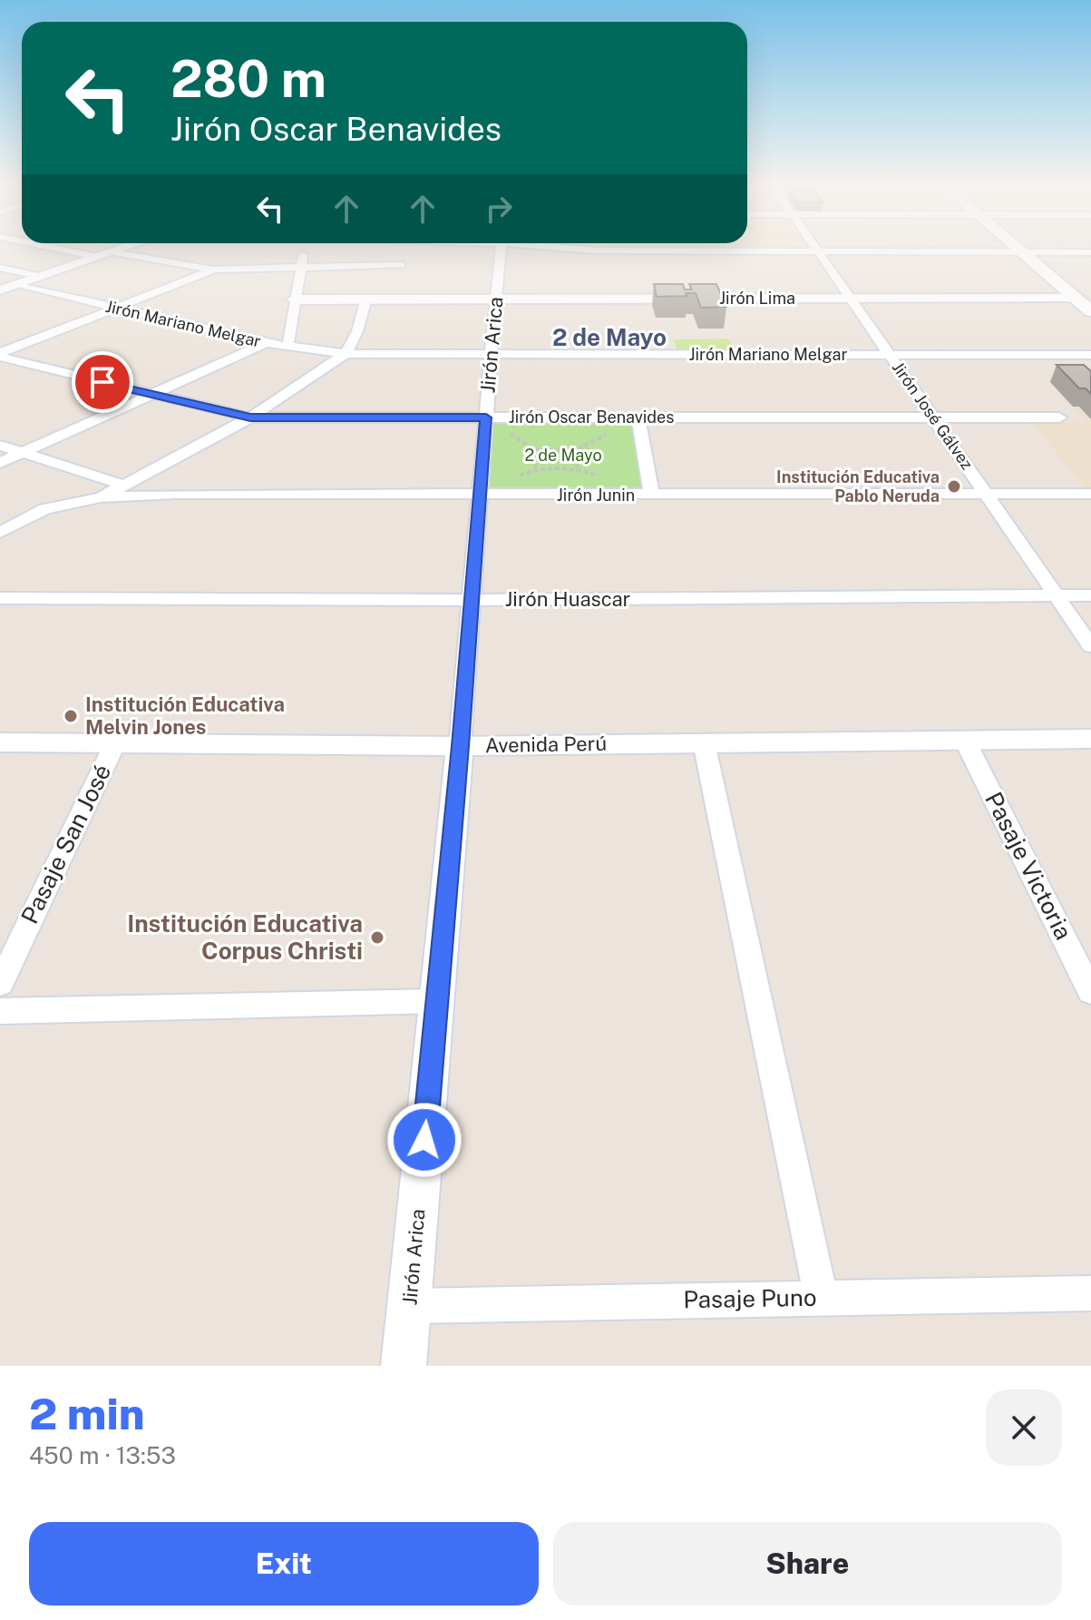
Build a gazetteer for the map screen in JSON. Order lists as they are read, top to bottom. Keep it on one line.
{"streets":{"street":["Jirón Lima","Jirón Mariano Melgar","Jirón Arica","Jirón José Gálvez","Jirón Oscar Benavides","Jirón Junin","Jirón Huascar","Avenida Perú","Pasaje San José","Pasaje Victoria","Pasaje Puno"]},"crossings":[["Jirón Lima","Jirón Arica"],["Jirón Lima","Jirón José Gálvez"],["Jirón Mariano Melgar","Jirón Arica"],["Jirón Mariano Melgar","Jirón José Gálvez"],["Jirón Arica","Jirón Oscar Benavides"],["Jirón Arica","Jirón Junin"],["Jirón Arica","Jirón Huascar"],["Jirón Arica","Avenida Perú"],["Jirón Arica","Pasaje Puno"],["Jirón José Gálvez","Jirón Oscar Benavides"],["Jirón José Gálvez","Jirón Junin"],["Jirón José Gálvez","Jirón Huascar"],["Avenida Perú","Pasaje San José"],["Avenida Perú","Pasaje Victoria"]],"districts":["2 de Mayo"],"parks":["2 de Mayo"],"places":["Institución Educativa Pablo Neruda","Institución Educativa Melvin Jones","Institución Educativa Corpus Christi"],"page":{"turn":["280 m","Jirón Oscar Benavides"],"heading":["2 min","450 m · 13:53"],"buttons":["Exit","Share"]}}
